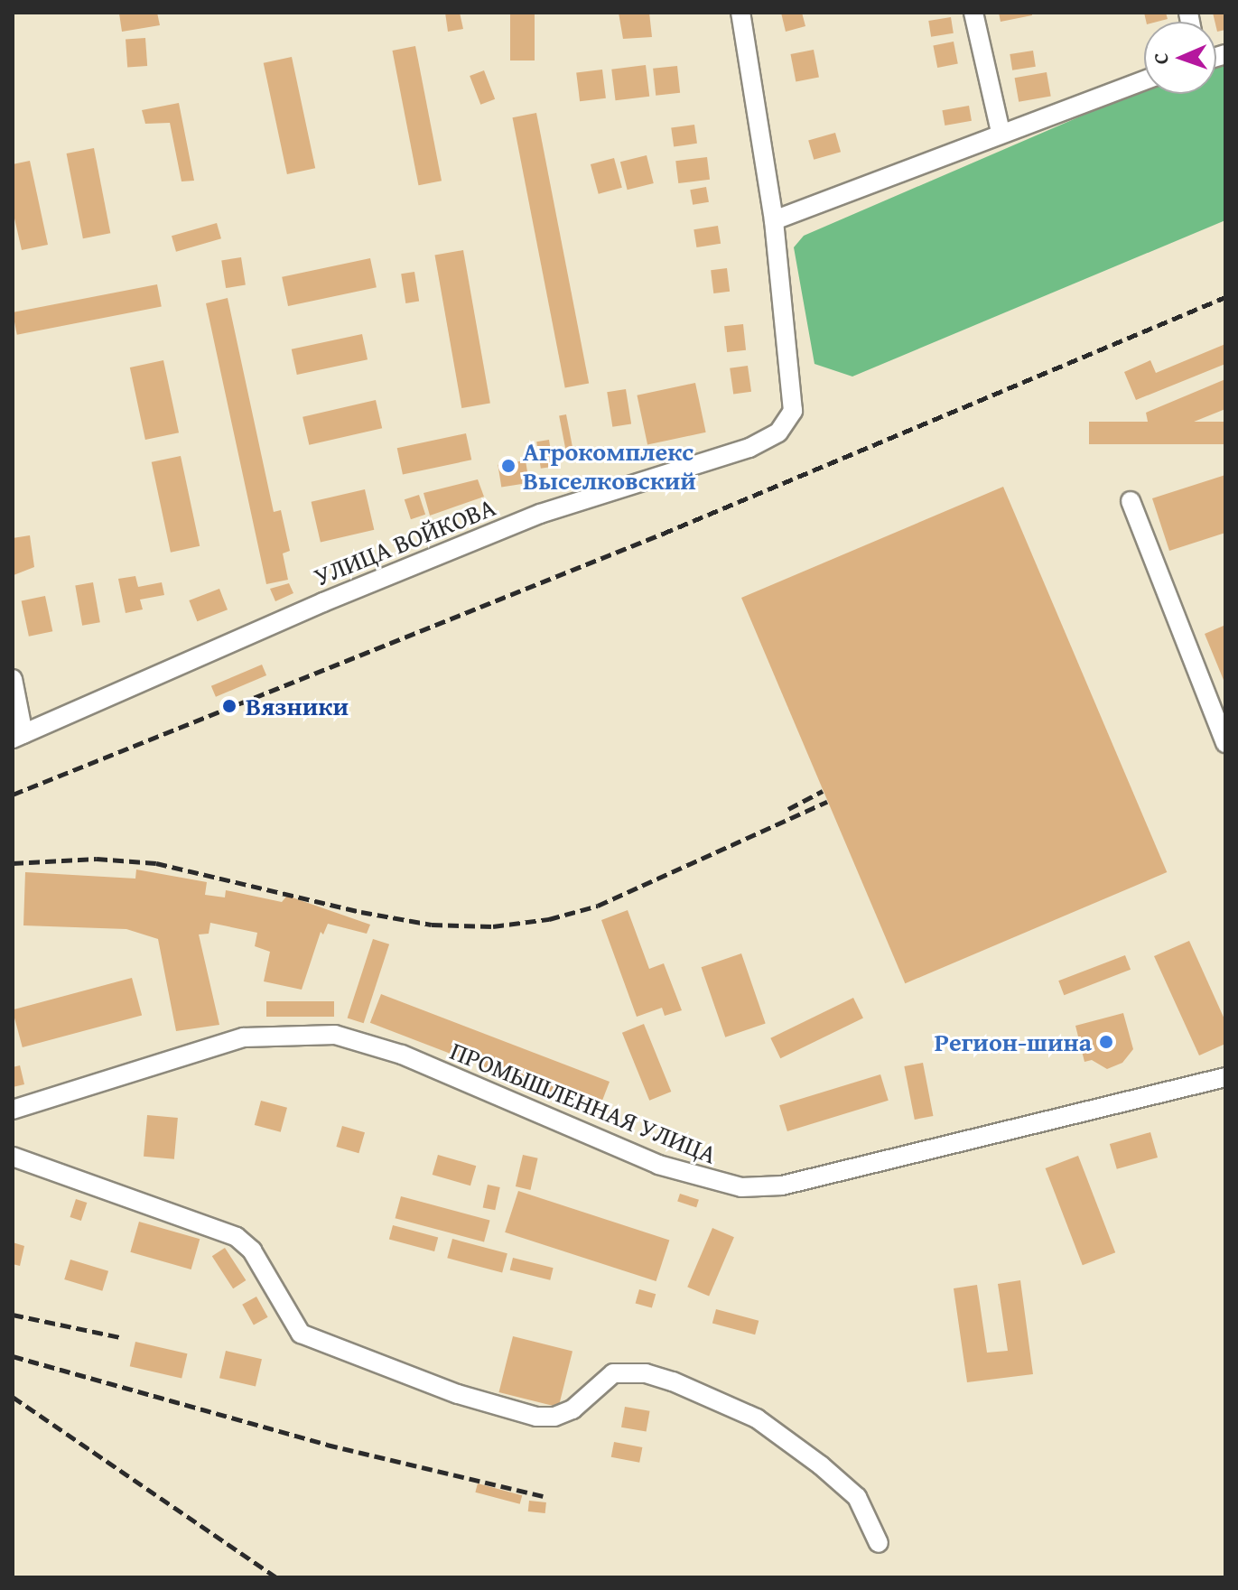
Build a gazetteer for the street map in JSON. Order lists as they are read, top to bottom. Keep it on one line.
{"streets":{"street":["УЛИЦА ВОЙКОВА","ПРОМЫШЛЕННАЯ УЛИЦА"]},"places":["Агрокомплекс Выселковский","Вязники","Регион-шина"],"north":"left"}
